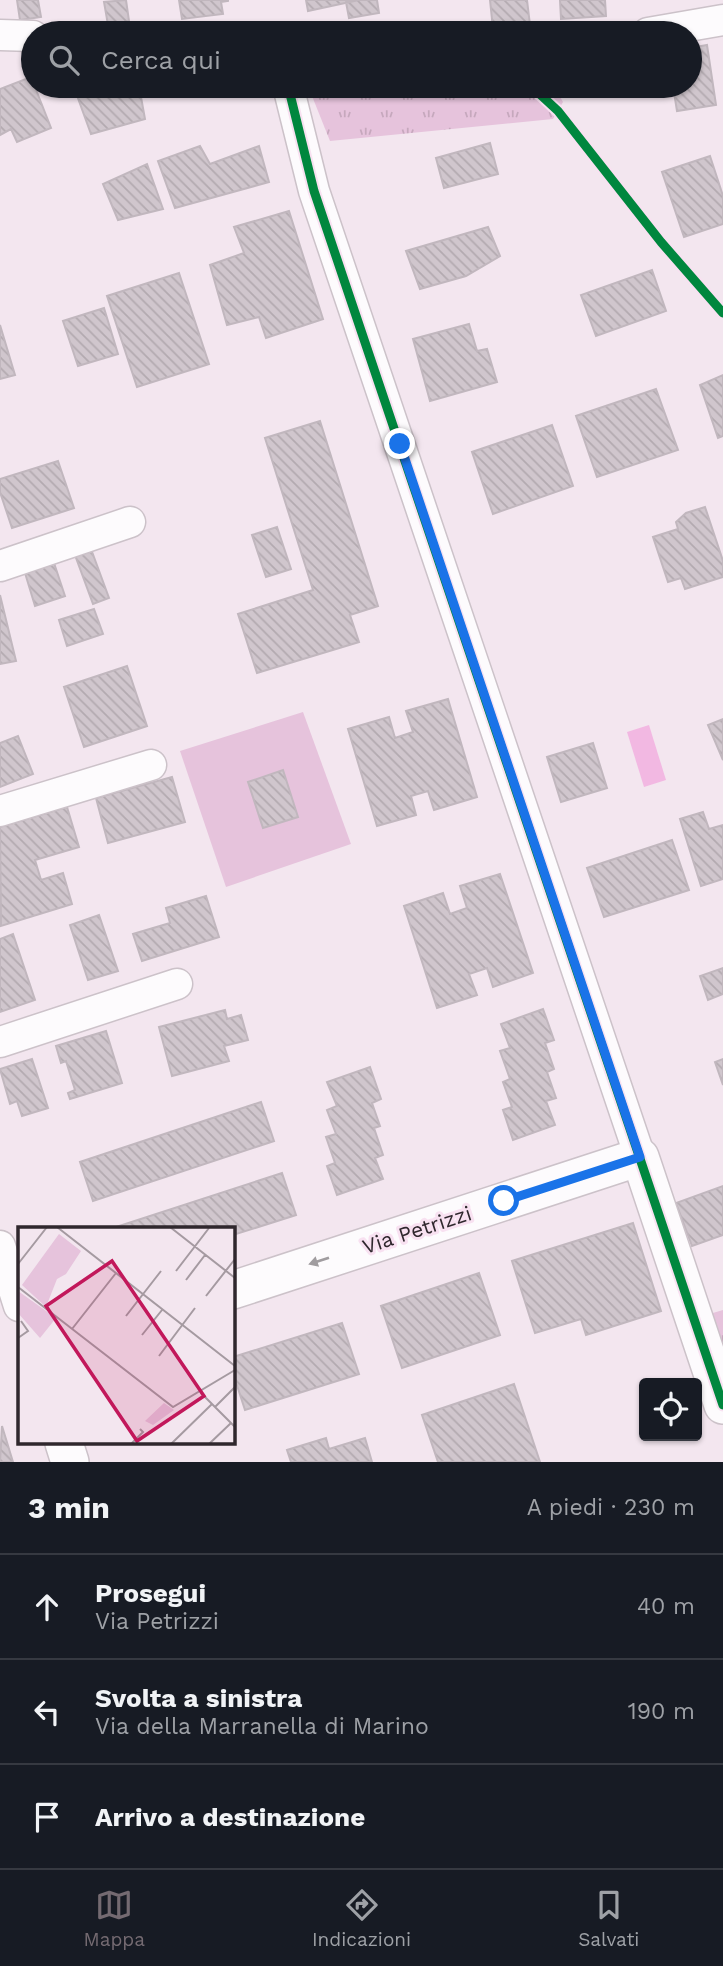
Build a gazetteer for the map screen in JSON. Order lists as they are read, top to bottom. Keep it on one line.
{"streets":{"street":["Via Petrizzi"]},"one_way":["Via Petrizzi"],"page":{"search":"Cerca qui","heading":["3 min","A piedi · 230 m"],"list":[["Prosegui","Via Petrizzi","40 m"],["Svolta a sinistra","Via della Marranella di Marino","190 m"],"Arrivo a destinazione"],"nav":["Mappa","Indicazioni","Salvati"]}}
